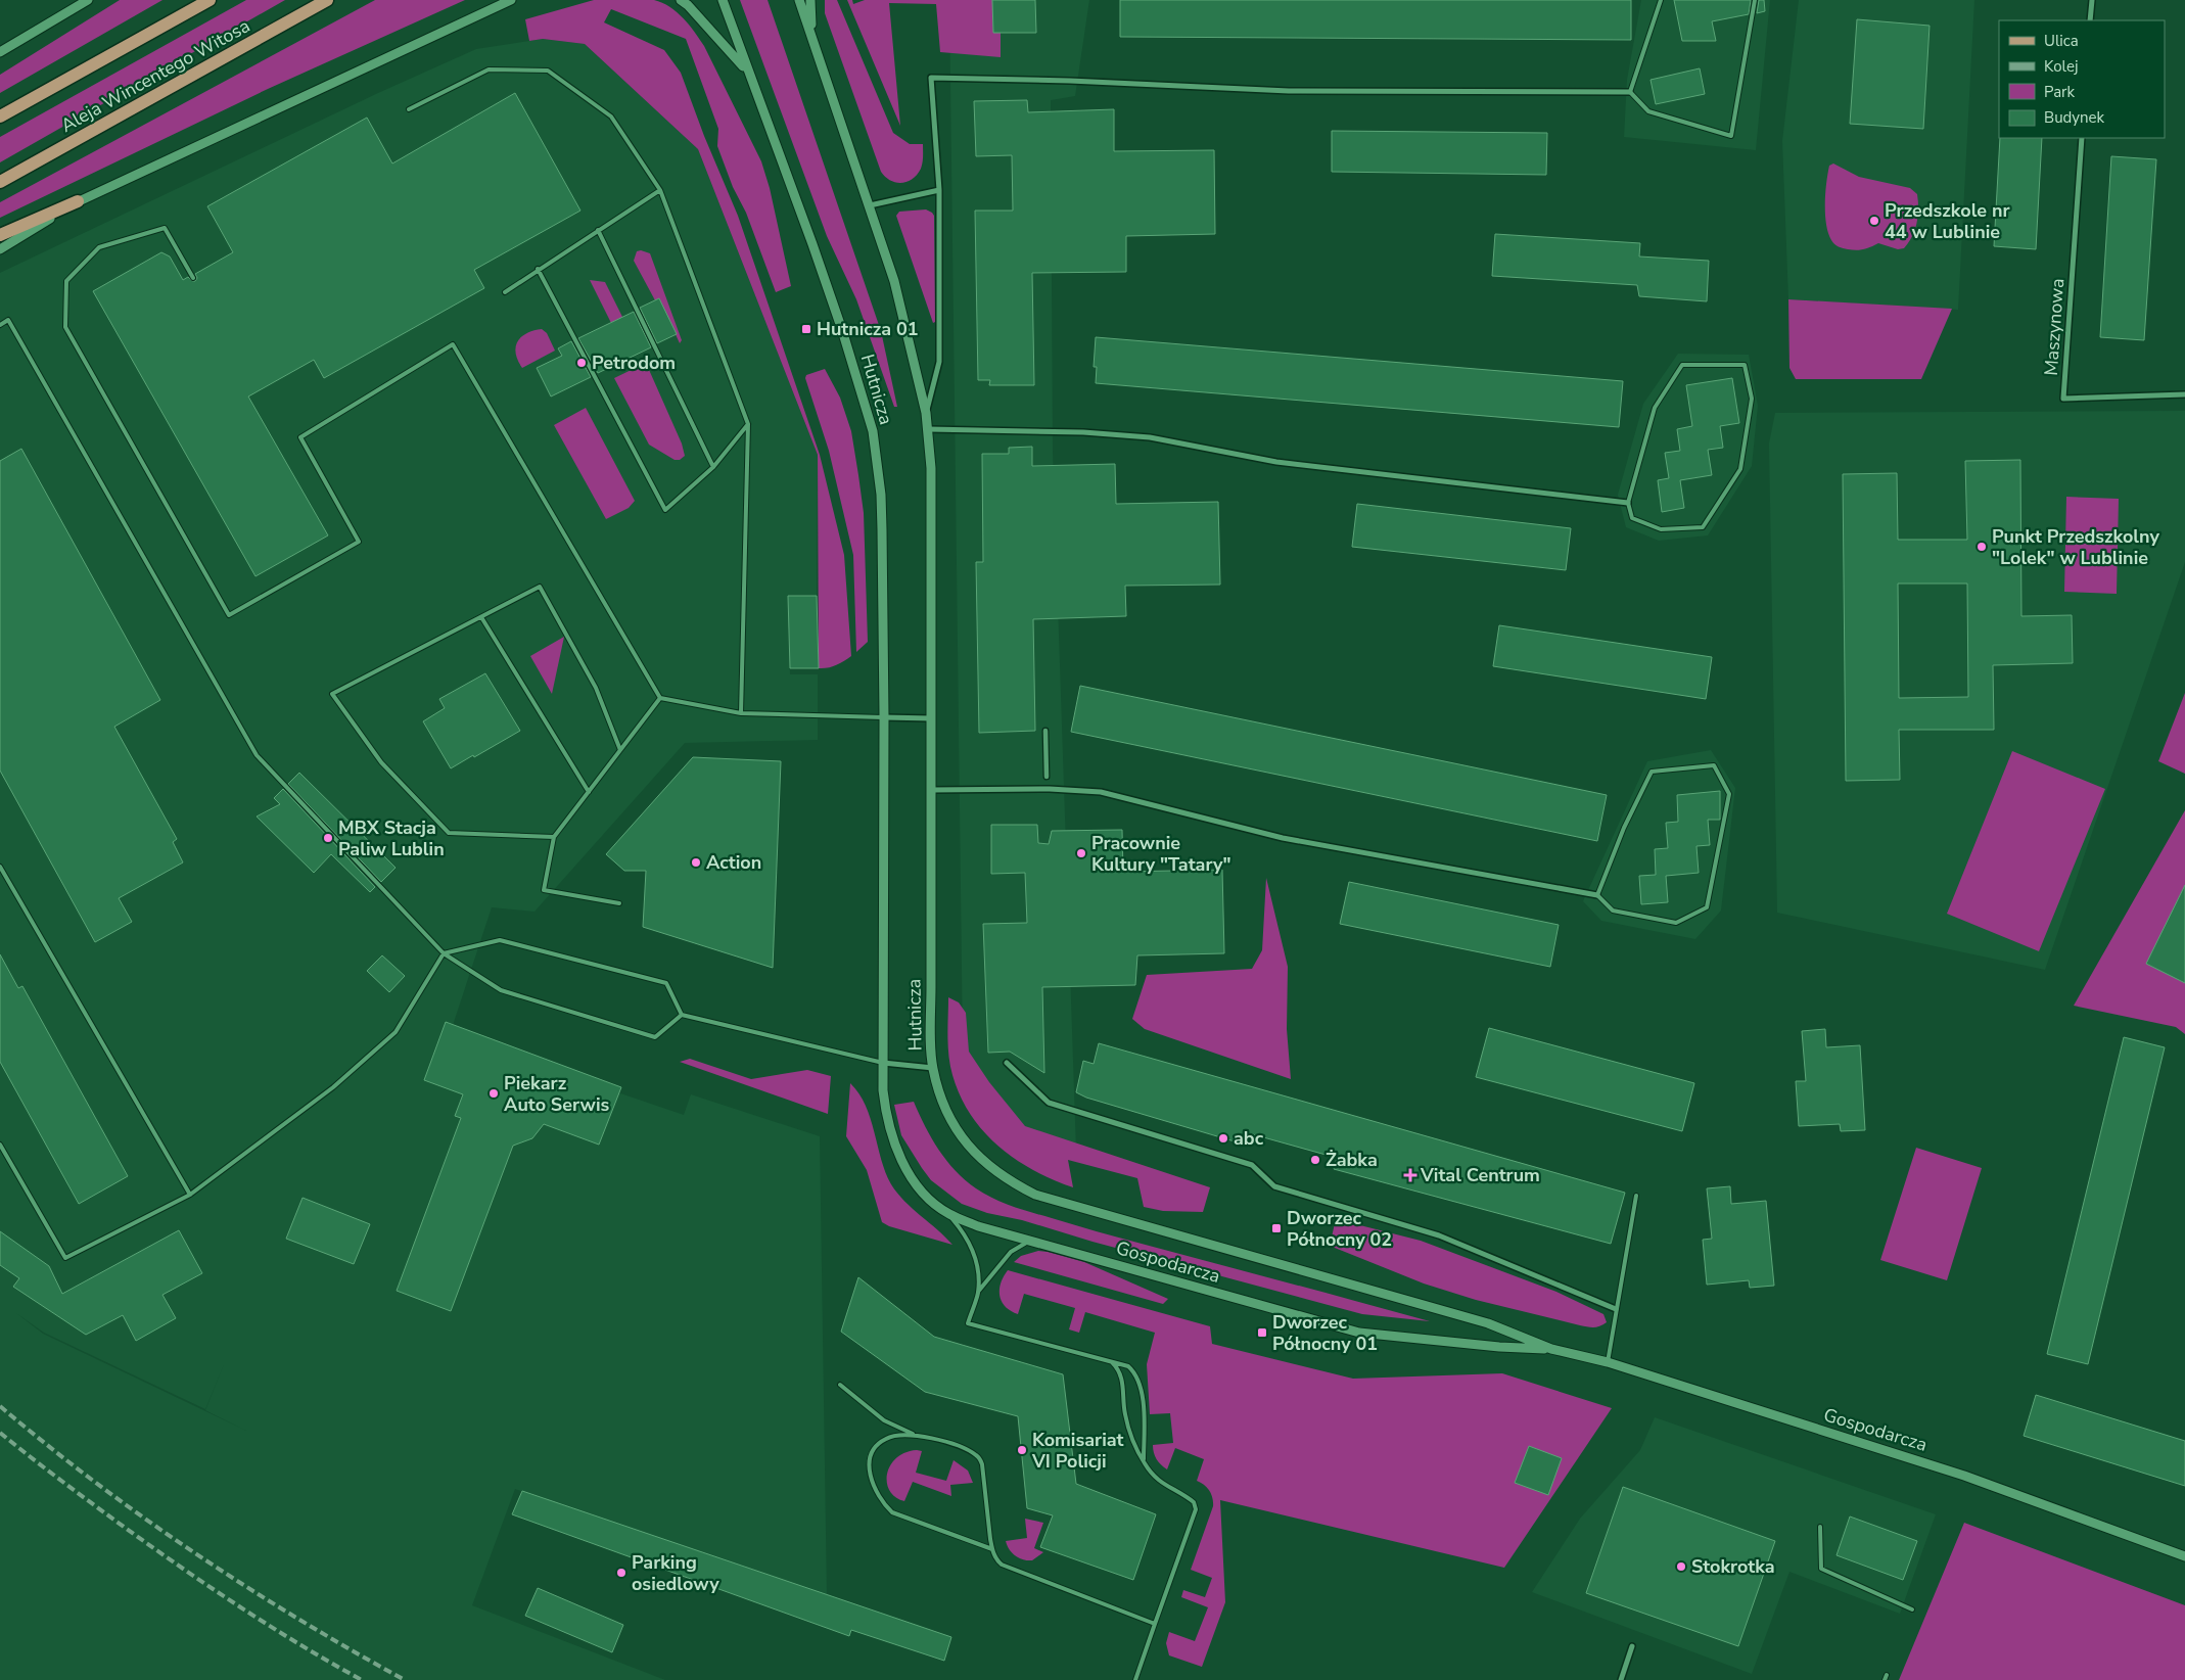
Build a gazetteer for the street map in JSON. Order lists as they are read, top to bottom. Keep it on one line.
{"streets":{"main road":["Aleja Wincentego Witosa"],"street":["Maszynowa","Hutnicza","Gospodarcza"]},"crossings":[["Hutnicza","Gospodarcza"]],"places":{"other":["Przedszkole nr 44 w Lublinie","Petrodom","Punkt Przedszkolny \"Lolek\" w Lublinie","MBX Stacja Paliw Lublin","Pracownie Kultury \"Tatary\"","Action","Piekarz Auto Serwis","abc","Żabka","Komisariat VI Policji","Stokrotka","Parking osiedlowy"],"transit":["Hutnicza 01","Dworzec Północny 02","Dworzec Północny 01"],"health":["Vital Centrum"]},"legend":["Ulica","Kolej","Park","Budynek"]}
